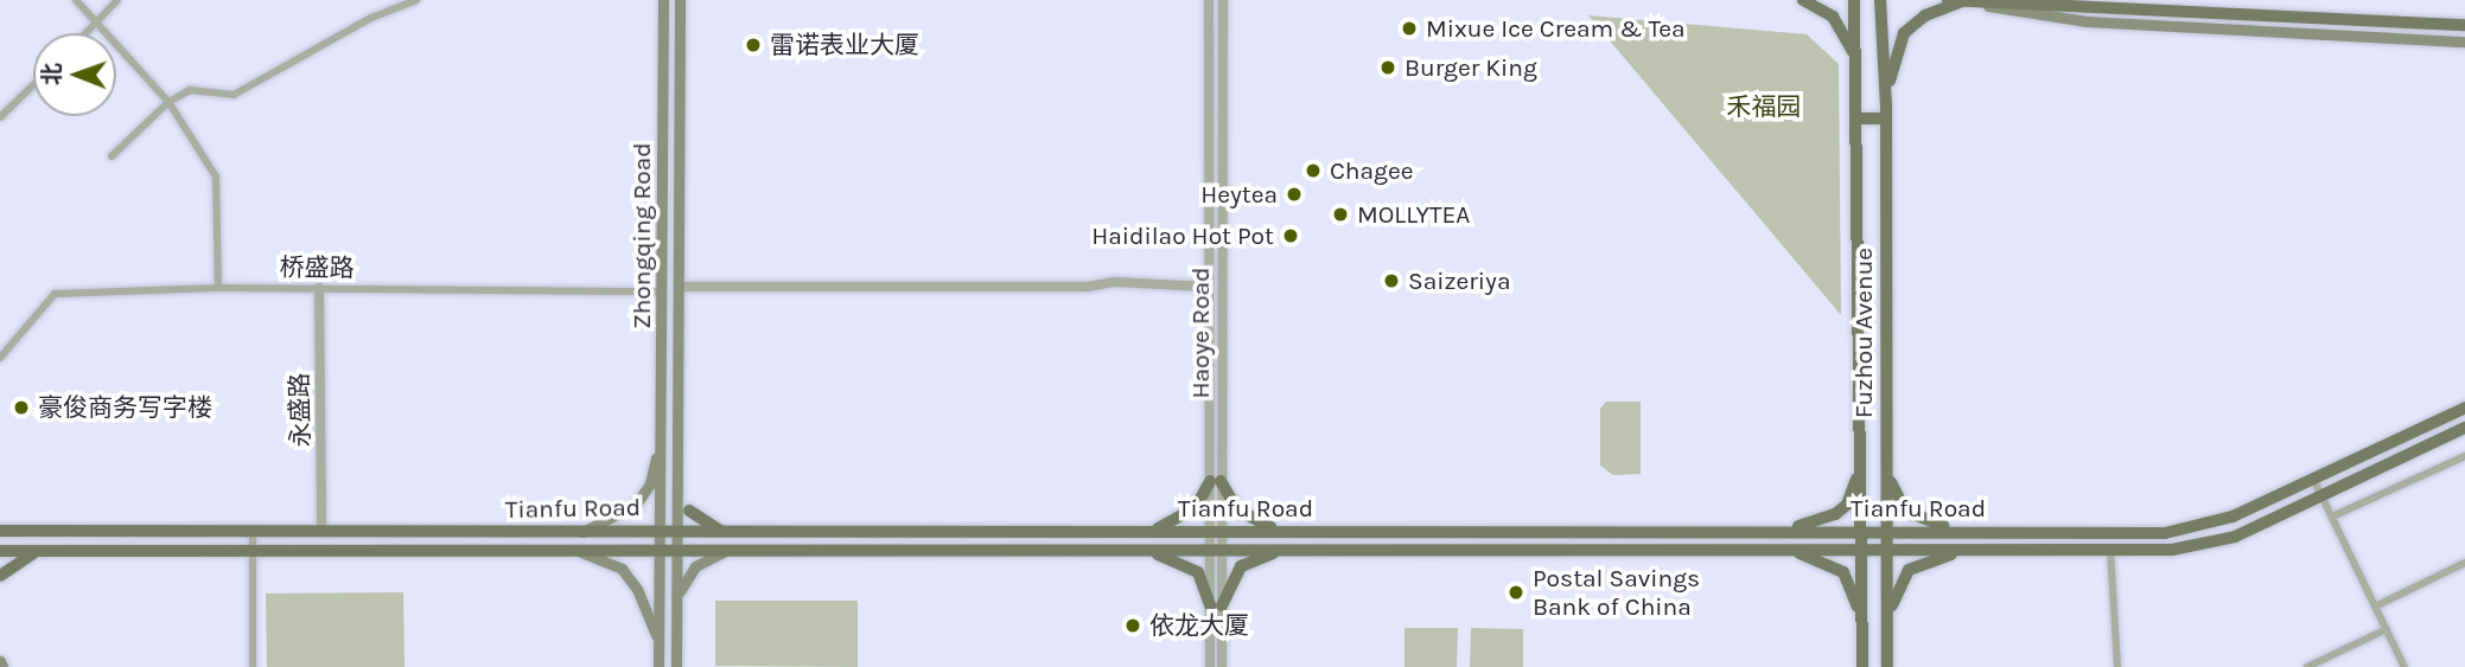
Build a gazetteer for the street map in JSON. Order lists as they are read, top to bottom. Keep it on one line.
{"streets":{"main road":["Zhongqing Road","Fuzhou Avenue","Tianfu Road"],"street":["桥盛路","Haoye Road","永盛路"]},"crossings":[["Zhongqing Road","桥盛路"],["Zhongqing Road","Tianfu Road"],["桥盛路","永盛路"],["Haoye Road","Tianfu Road"],["Fuzhou Avenue","Tianfu Road"],["永盛路","Tianfu Road"]],"parks":["禾福园"],"places":["Mixue Ice Cream & Tea","雷诺表业大厦","Burger King","Chagee","Heytea","MOLLYTEA","Haidilao Hot Pot","Saizeriya","豪俊商务写字楼","Postal Savings Bank of China","依龙大厦"],"north":"left"}
